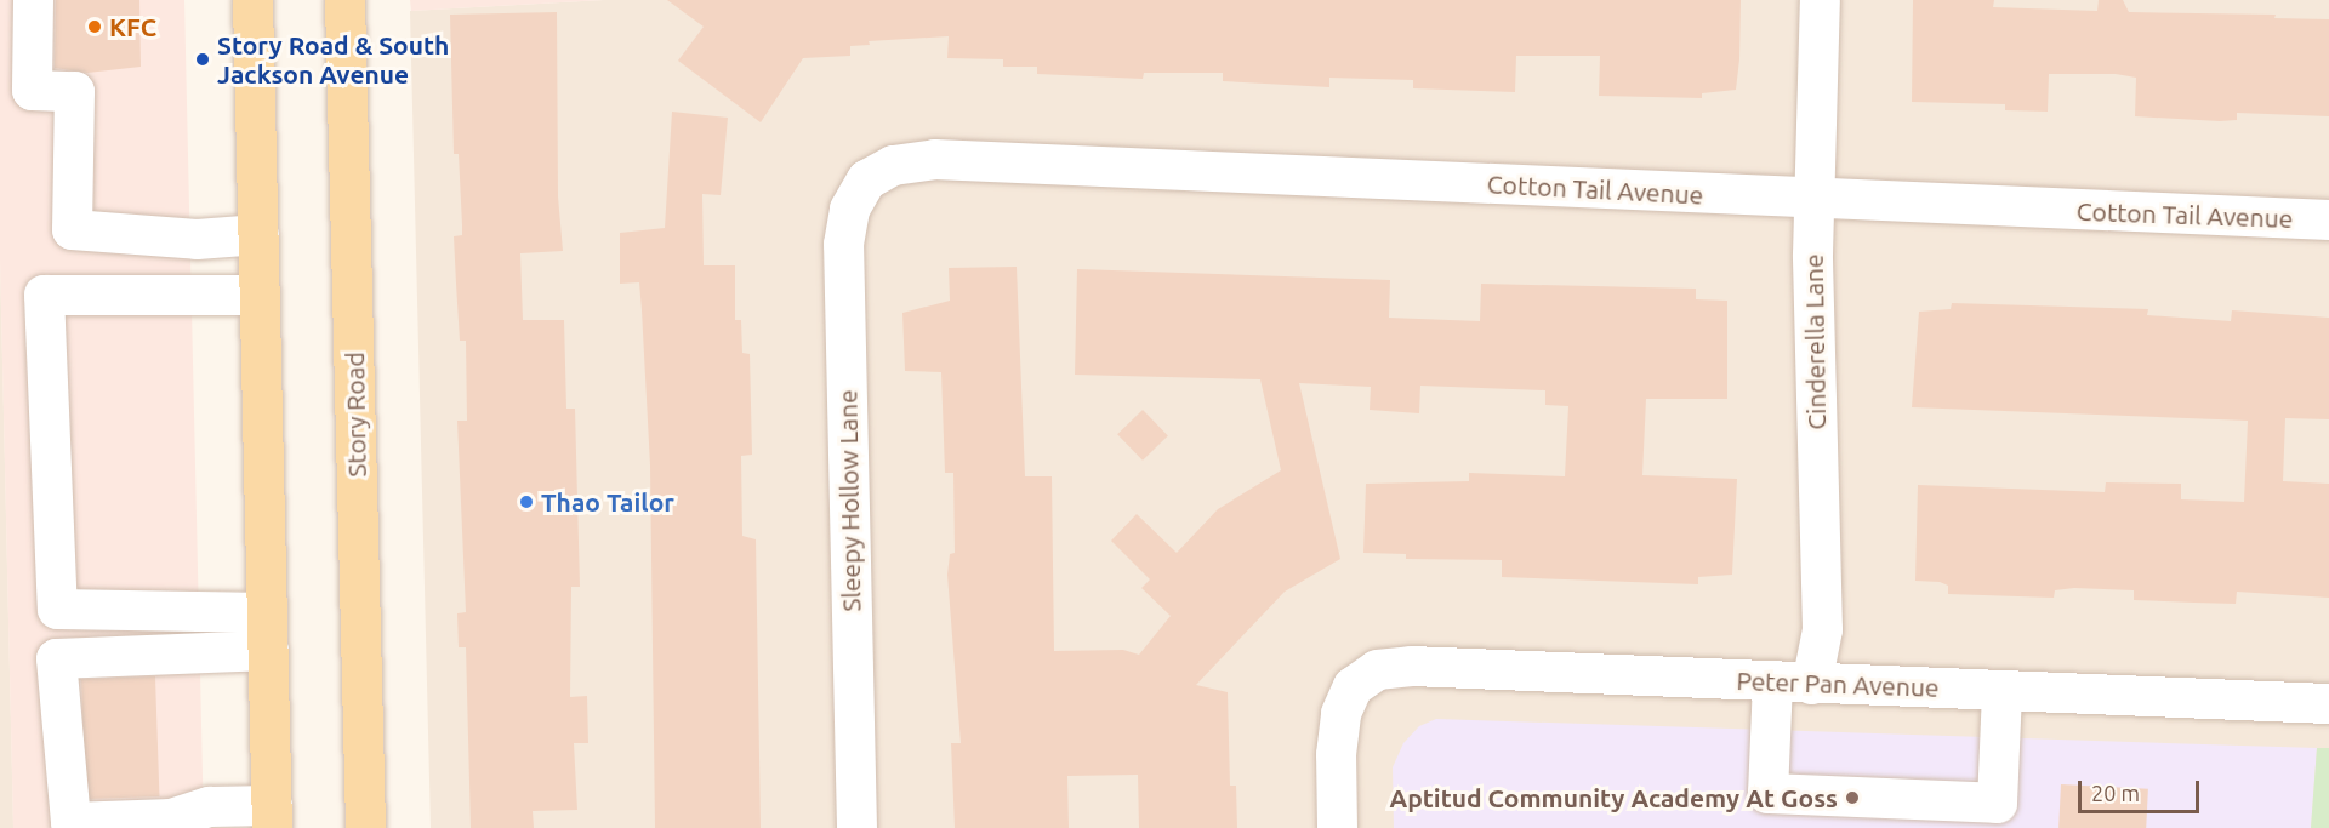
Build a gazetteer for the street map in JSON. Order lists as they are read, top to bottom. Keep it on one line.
{"streets":{"main road":["Story Road"],"street":["Cotton Tail Avenue","Cinderella Lane","Sleepy Hollow Lane","Peter Pan Avenue"]},"crossings":[["Cotton Tail Avenue","Cinderella Lane"],["Cotton Tail Avenue","Sleepy Hollow Lane"],["Cinderella Lane","Peter Pan Avenue"]],"places":["KFC","Story Road & South Jackson Avenue","Thao Tailor","Aptitud Community Academy At Goss"],"scale_bar":"20 m"}
